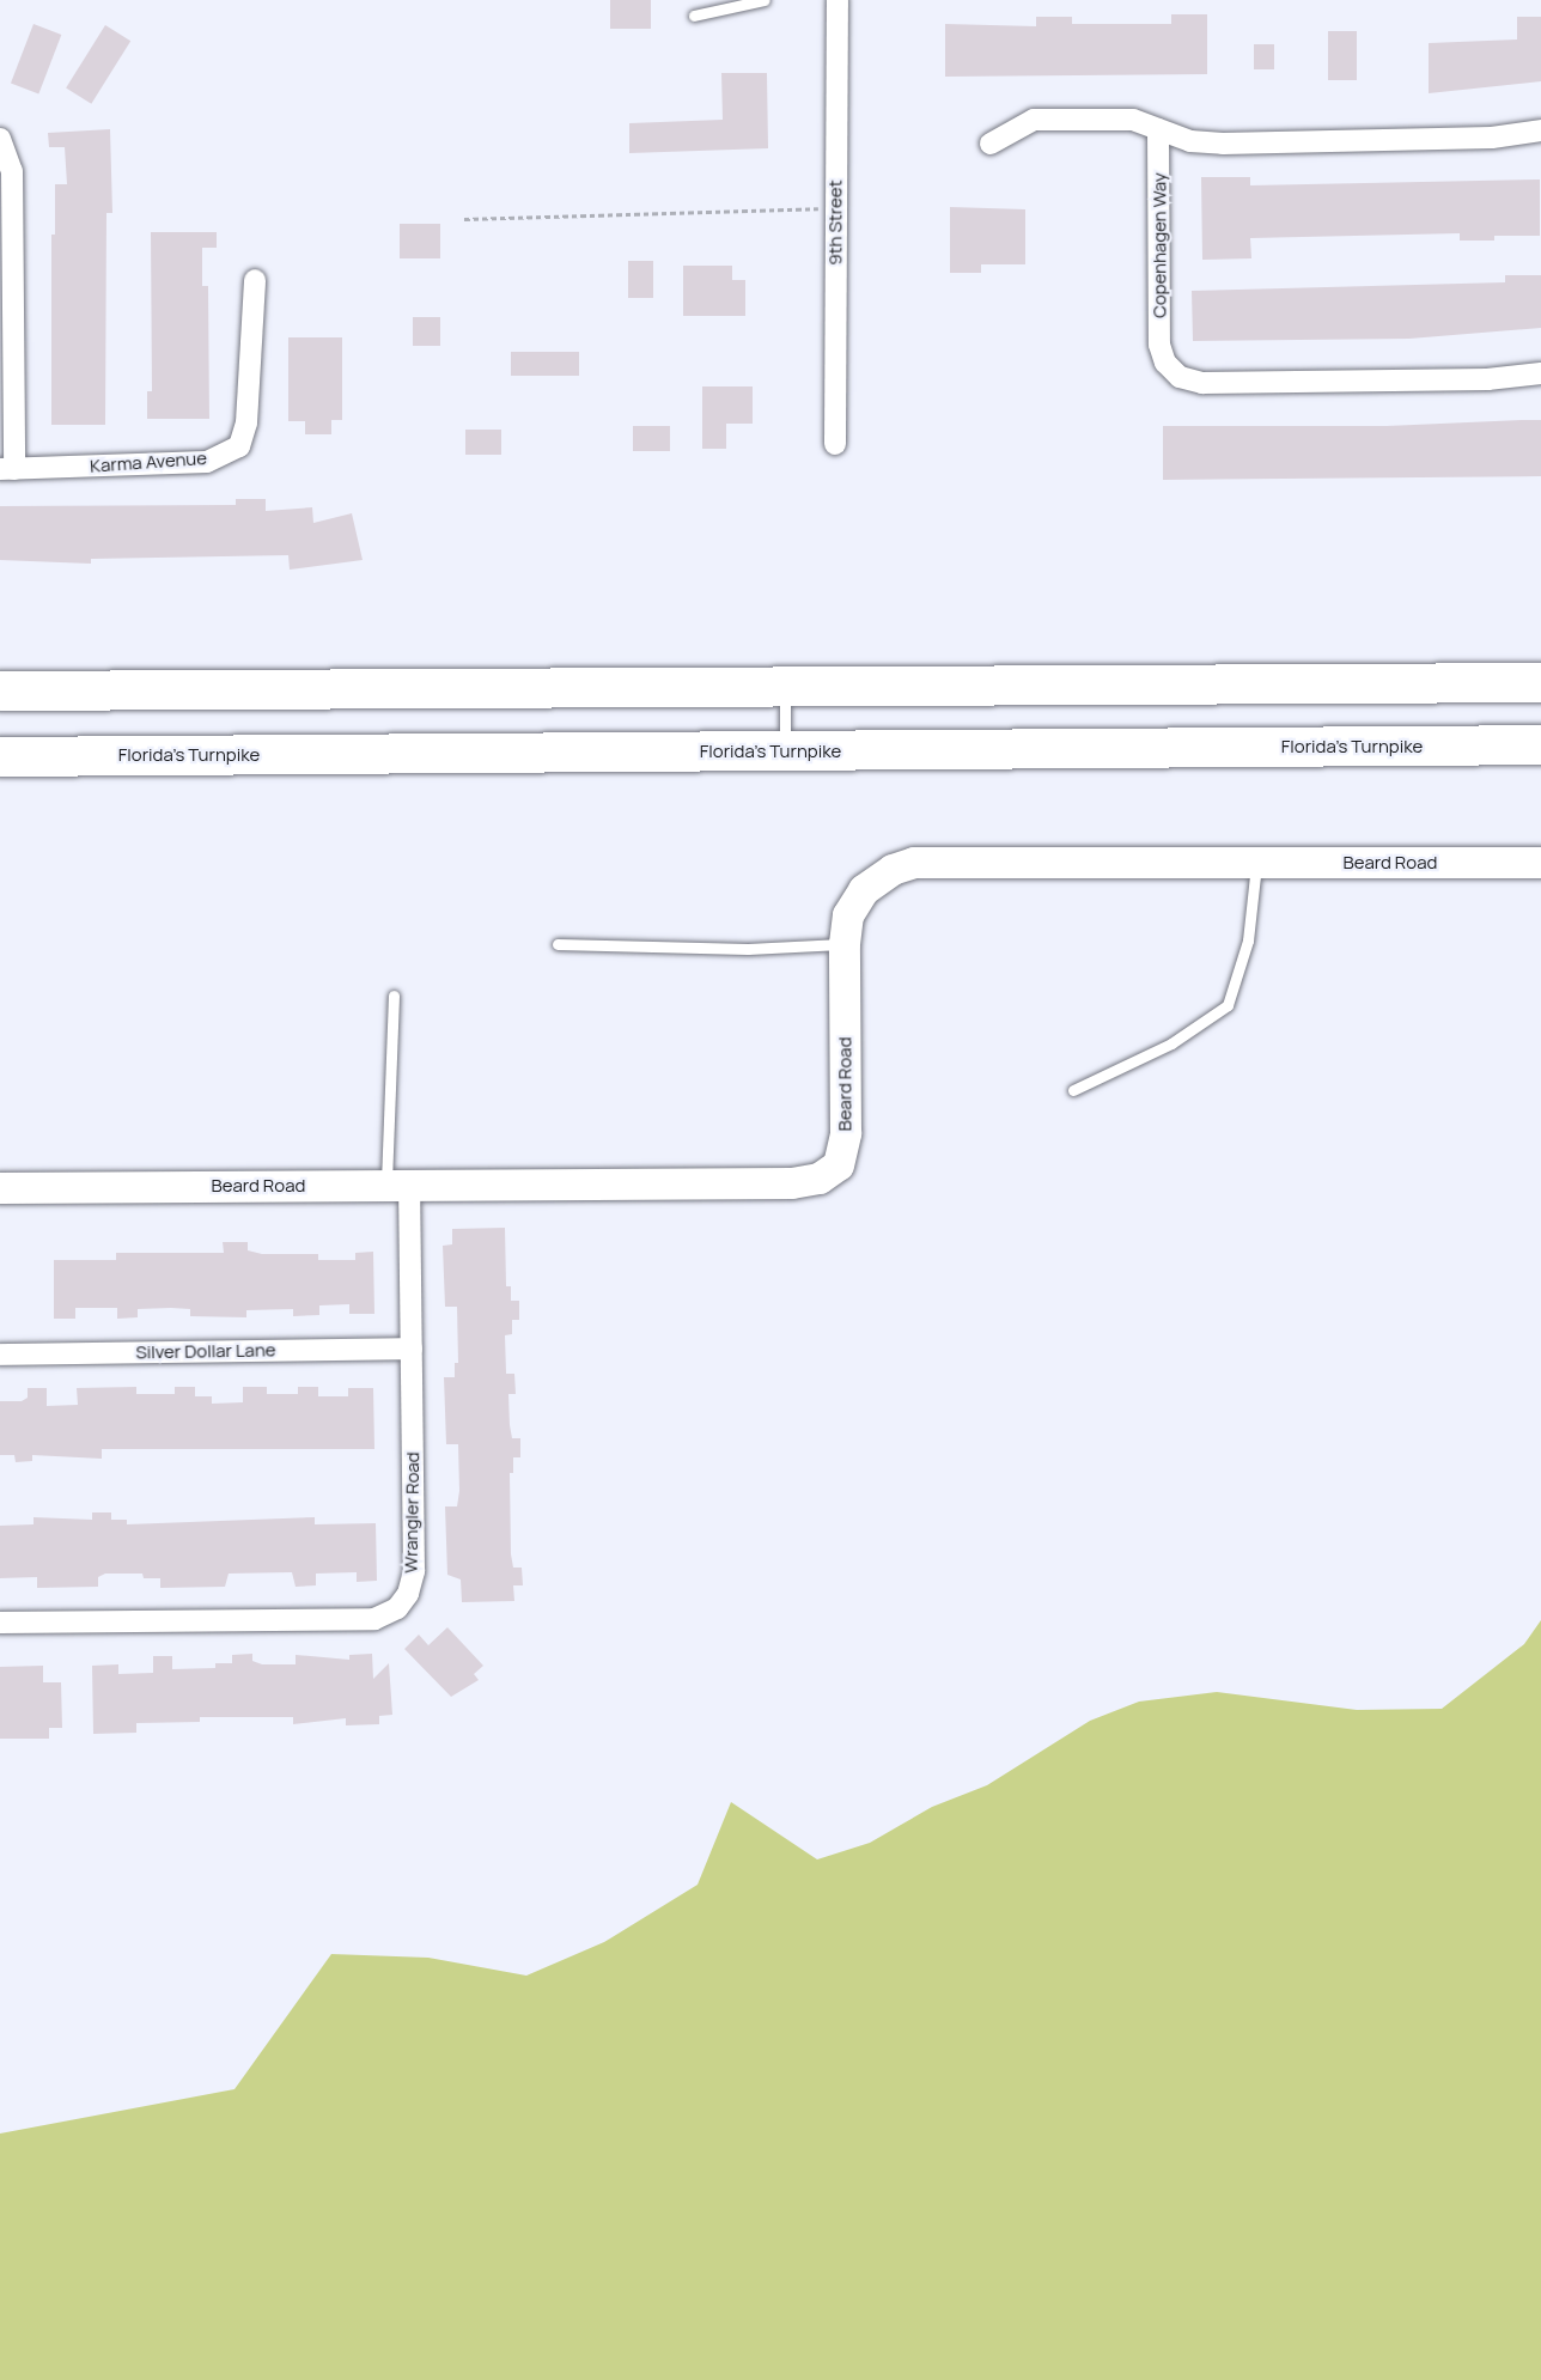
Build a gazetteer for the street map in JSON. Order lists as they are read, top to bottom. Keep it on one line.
{"streets":{"highway":["Florida's Turnpike"],"street":["9th Street","Copenhagen Way","Karma Avenue","Beard Road","Silver Dollar Lane","Wrangler Road"]},"crossings":[["Beard Road","Wrangler Road"],["Silver Dollar Lane","Wrangler Road"]]}
